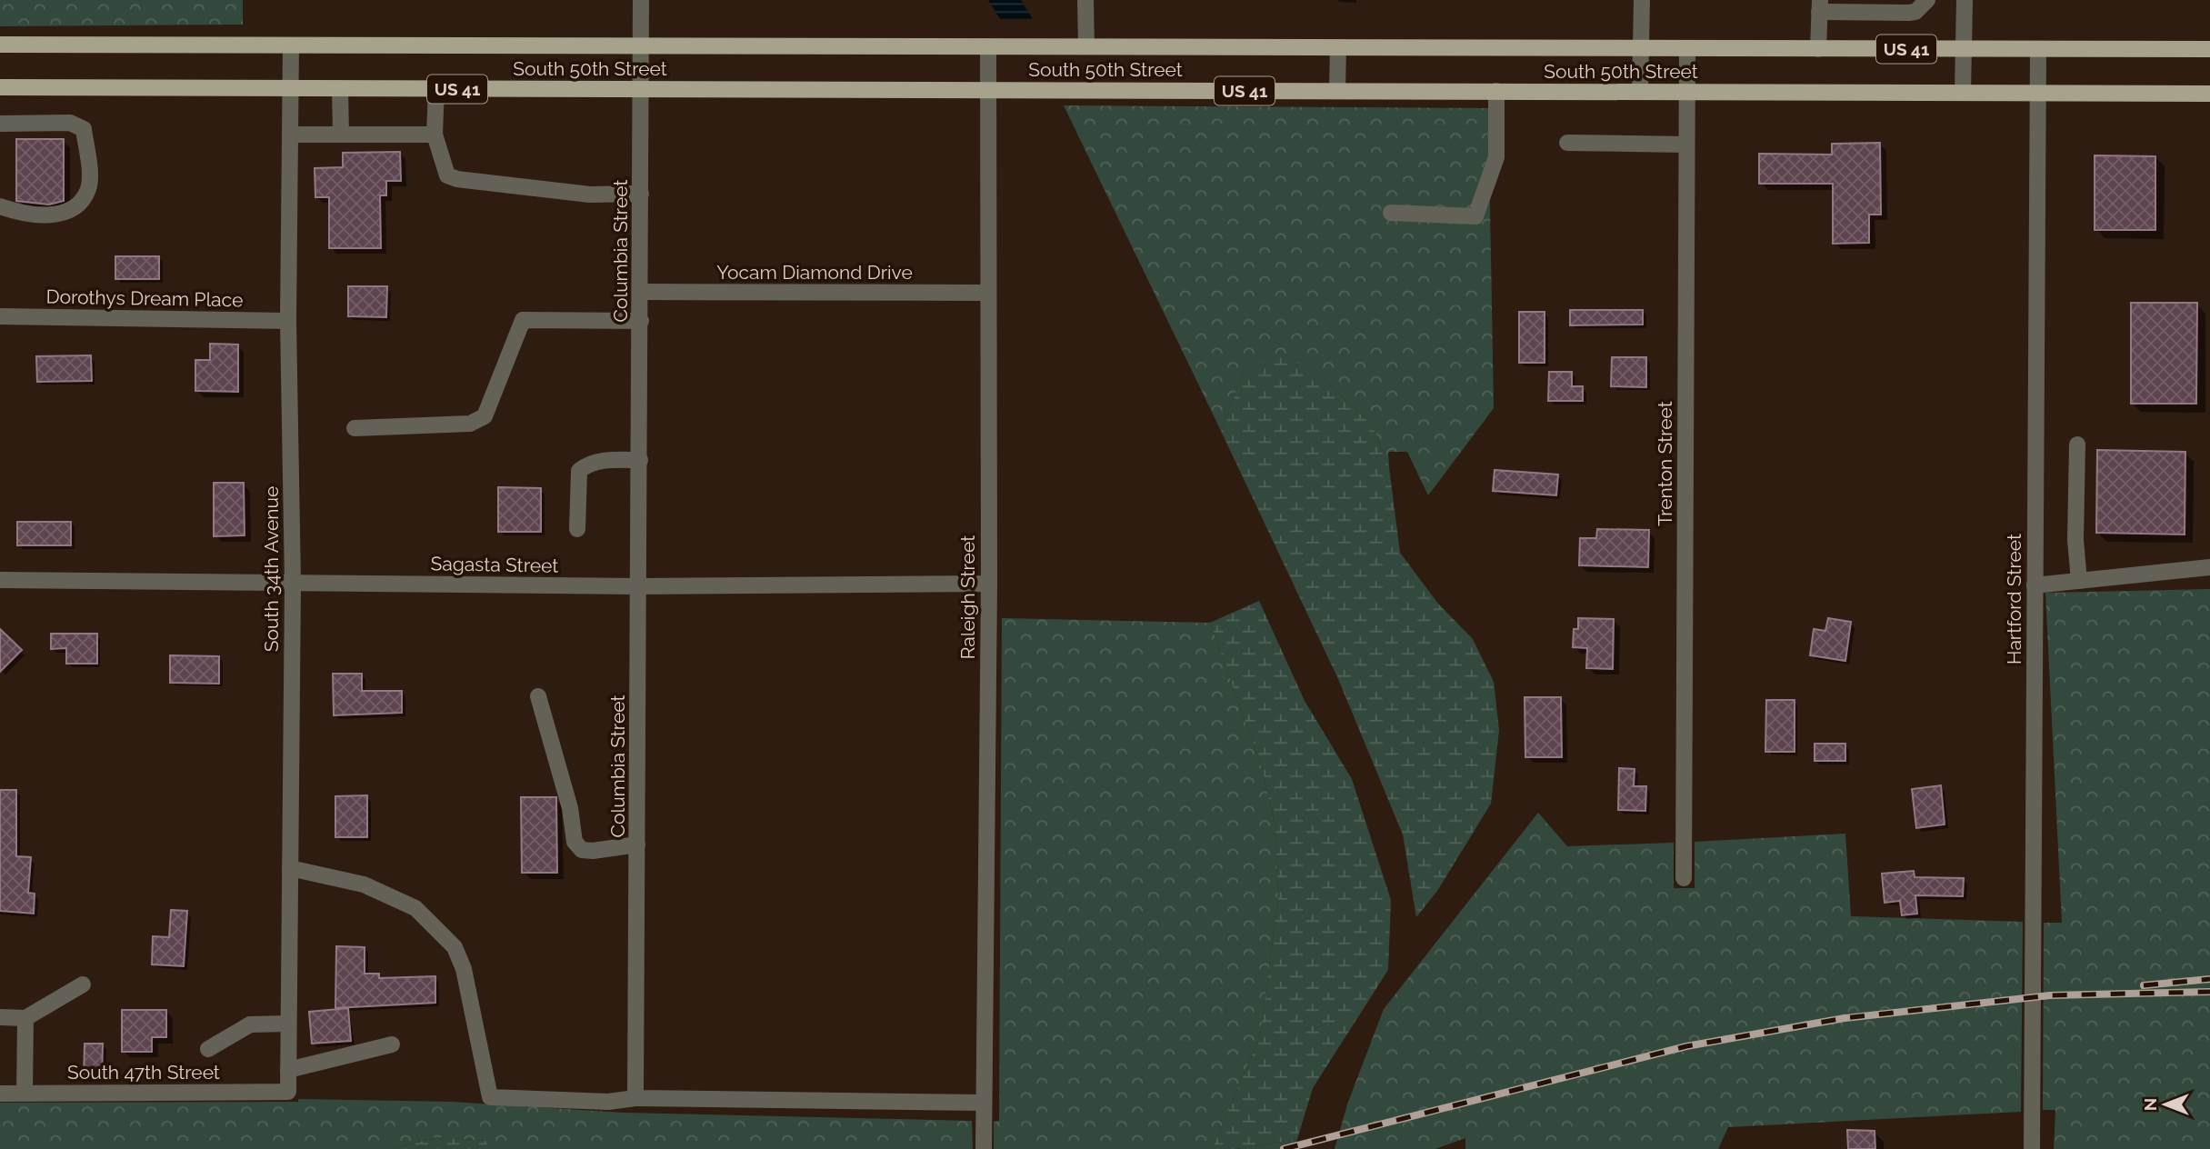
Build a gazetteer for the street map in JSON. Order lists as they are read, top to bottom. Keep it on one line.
{"streets":{"main road":["US 41","South 50th Street"],"street":["Columbia Street","Yocam Diamond Drive","Dorothys Dream Place","Trenton Street","Sagasta Street","South 34th Avenue","Raleigh Street","Hartford Street","South 47th Street"]},"crossings":[["South 50th Street","Columbia Street"],["South 50th Street","Trenton Street"],["South 50th Street","South 34th Avenue"],["South 50th Street","Raleigh Street"],["South 50th Street","Hartford Street"],["Columbia Street","Yocam Diamond Drive"],["Columbia Street","Sagasta Street"],["Yocam Diamond Drive","Raleigh Street"],["Dorothys Dream Place","South 34th Avenue"],["Sagasta Street","South 34th Avenue"],["Sagasta Street","Raleigh Street"],["South 34th Avenue","South 47th Street"]],"north":"left"}
